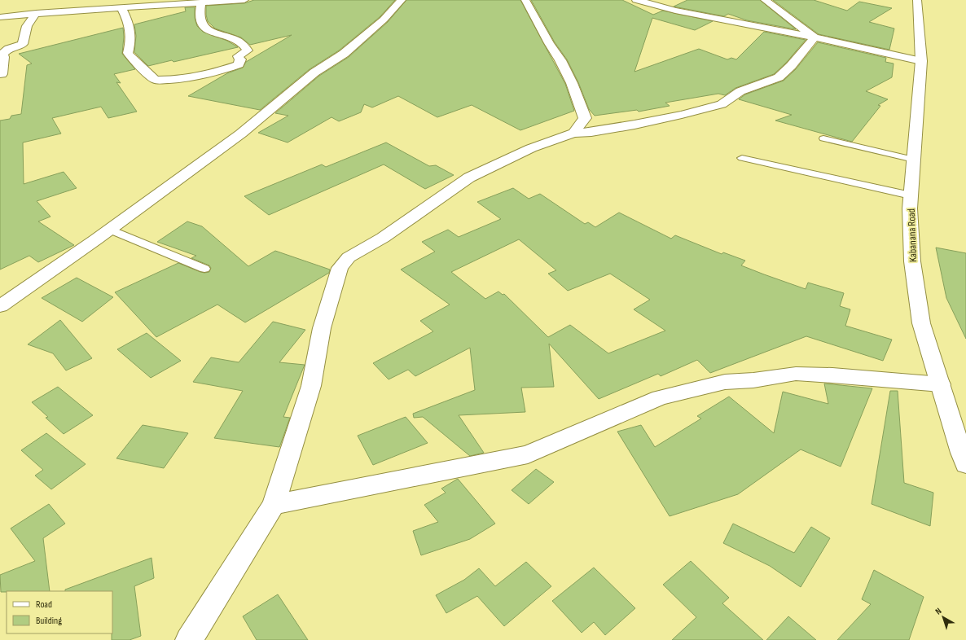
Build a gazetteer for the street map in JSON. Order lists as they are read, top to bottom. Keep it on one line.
{"streets":{"street":["Kabanana Road"]},"legend":["Road","Building"],"north":"top left"}
